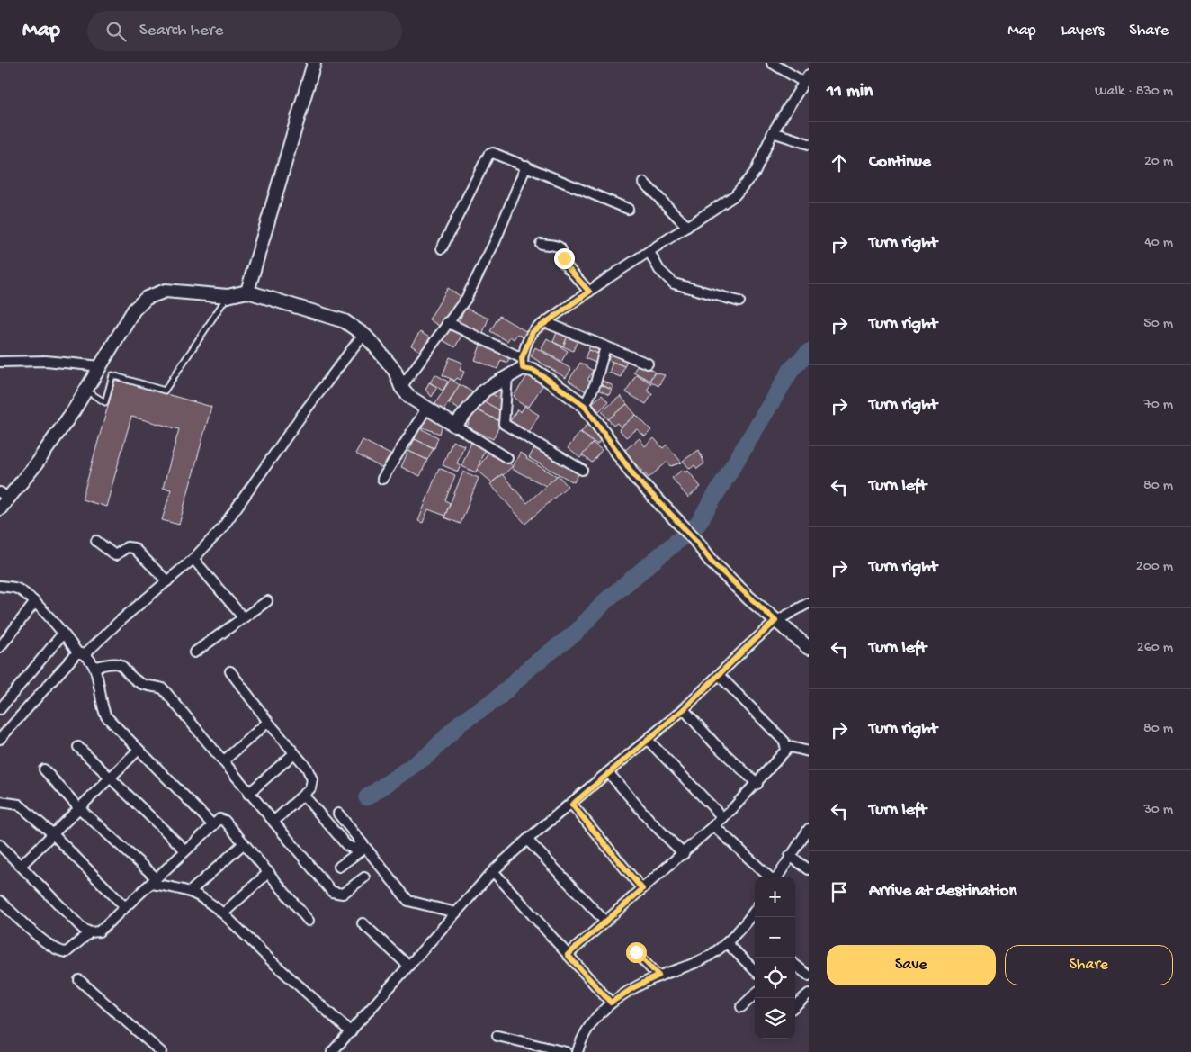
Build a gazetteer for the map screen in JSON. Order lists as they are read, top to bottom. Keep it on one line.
{"page":{"header":"Map","search":"Search here","nav":["Map","Layers","Share"],"heading":["11 min","Walk · 830 m"],"list":[["Continue","20 m"],["Turn right","40 m"],["Turn right","50 m"],["Turn right","70 m"],["Turn left","80 m"],["Turn right","200 m"],["Turn left","260 m"],["Turn right","80 m"],["Turn left","30 m"],"Arrive at destination"],"map_buttons":["+","−"],"buttons":["Save","Share"]}}
